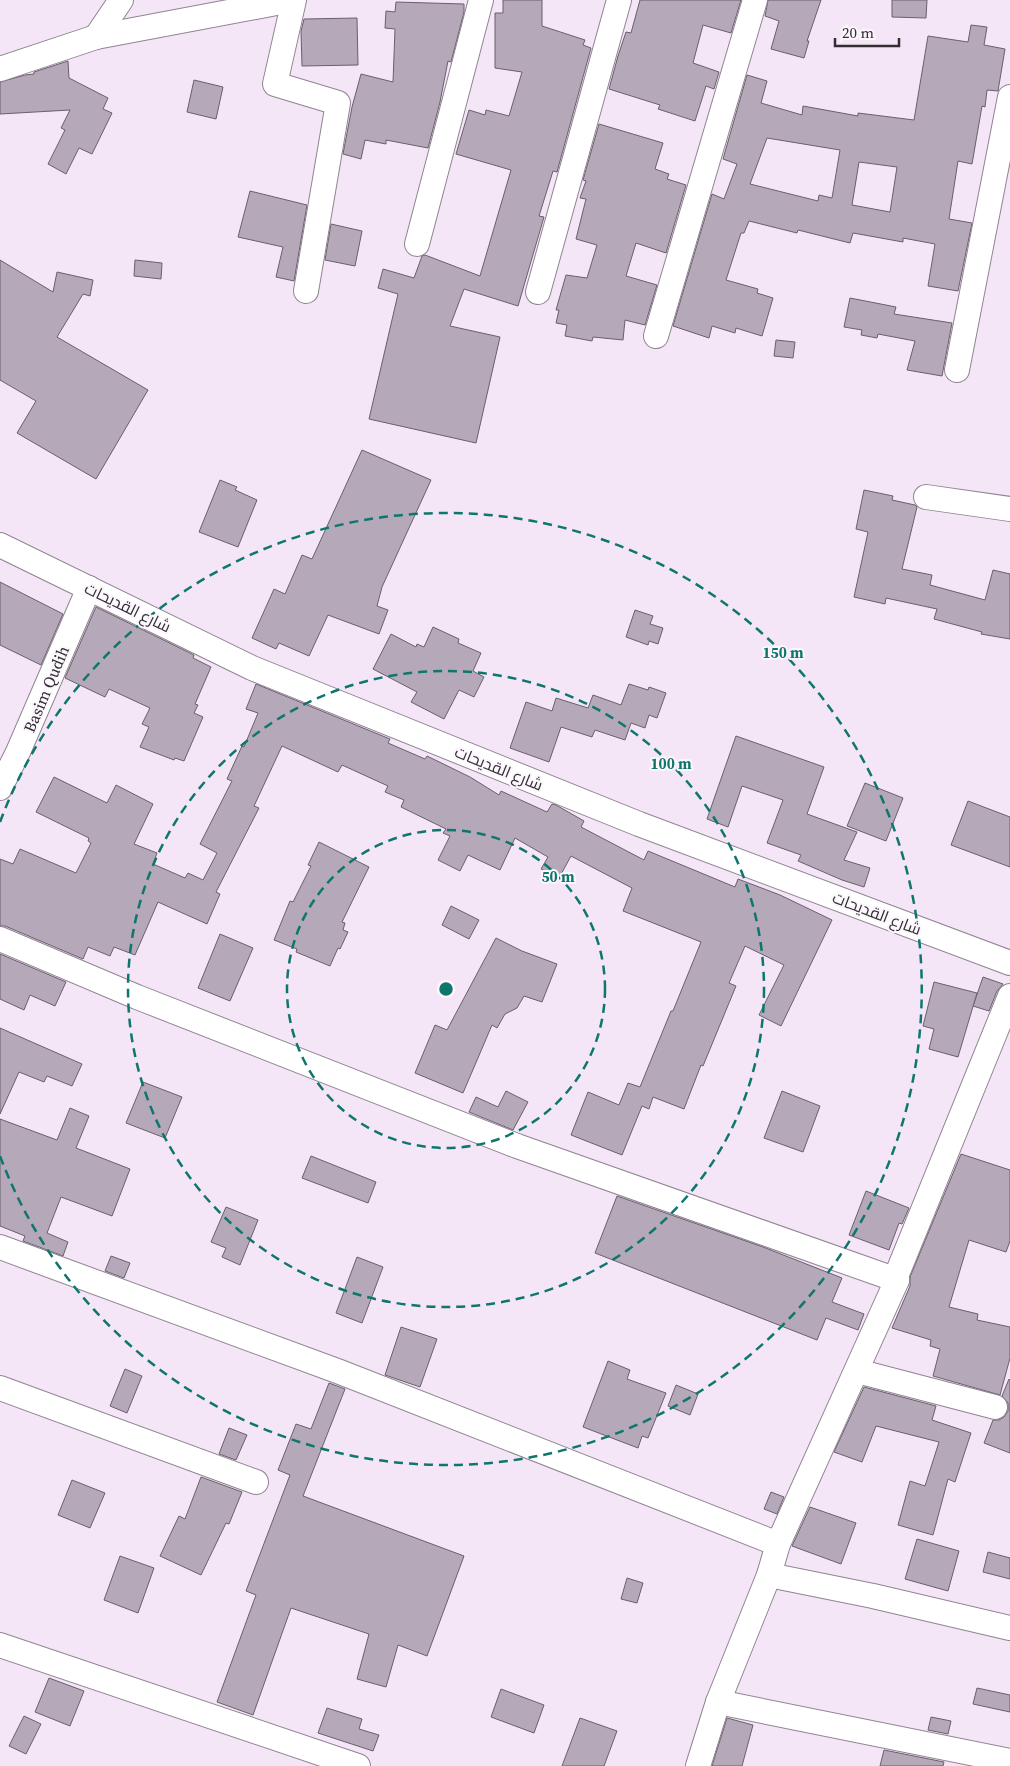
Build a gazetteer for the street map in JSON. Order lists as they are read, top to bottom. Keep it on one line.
{"streets":{"street":["شارع القديحات","Basim Qudih"]},"crossings":[["شارع القديحات","Basim Qudih"]],"scale_bar":"20 m","rings":["150 m","100 m","50 m"]}
